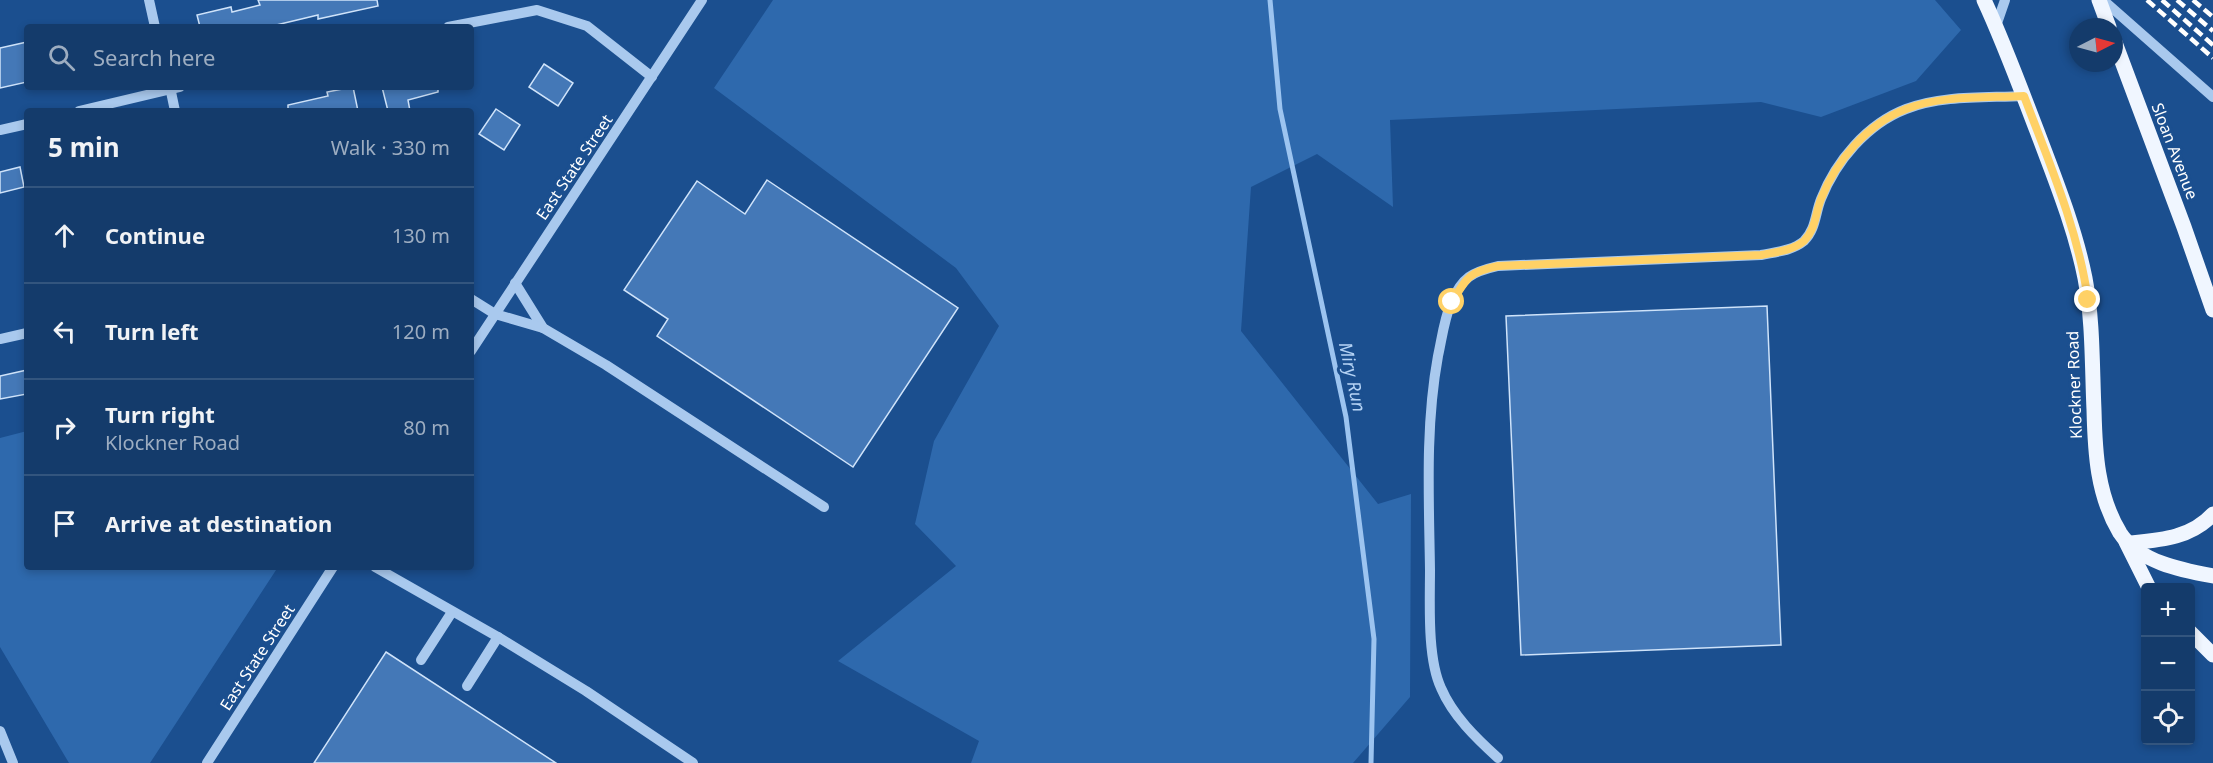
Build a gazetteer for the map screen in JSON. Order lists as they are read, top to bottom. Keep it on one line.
{"streets":{"main road":["Sloan Avenue","Klockner Road"],"street":["East State Street"]},"water":["Miry Run"],"north":"right","page":{"search":"Search here","heading":["5 min","Walk · 330 m"],"list":[["Continue","130 m"],["Turn left","120 m"],["Turn right","Klockner Road","80 m"],"Arrive at destination"],"map_buttons":["+","−"]}}
